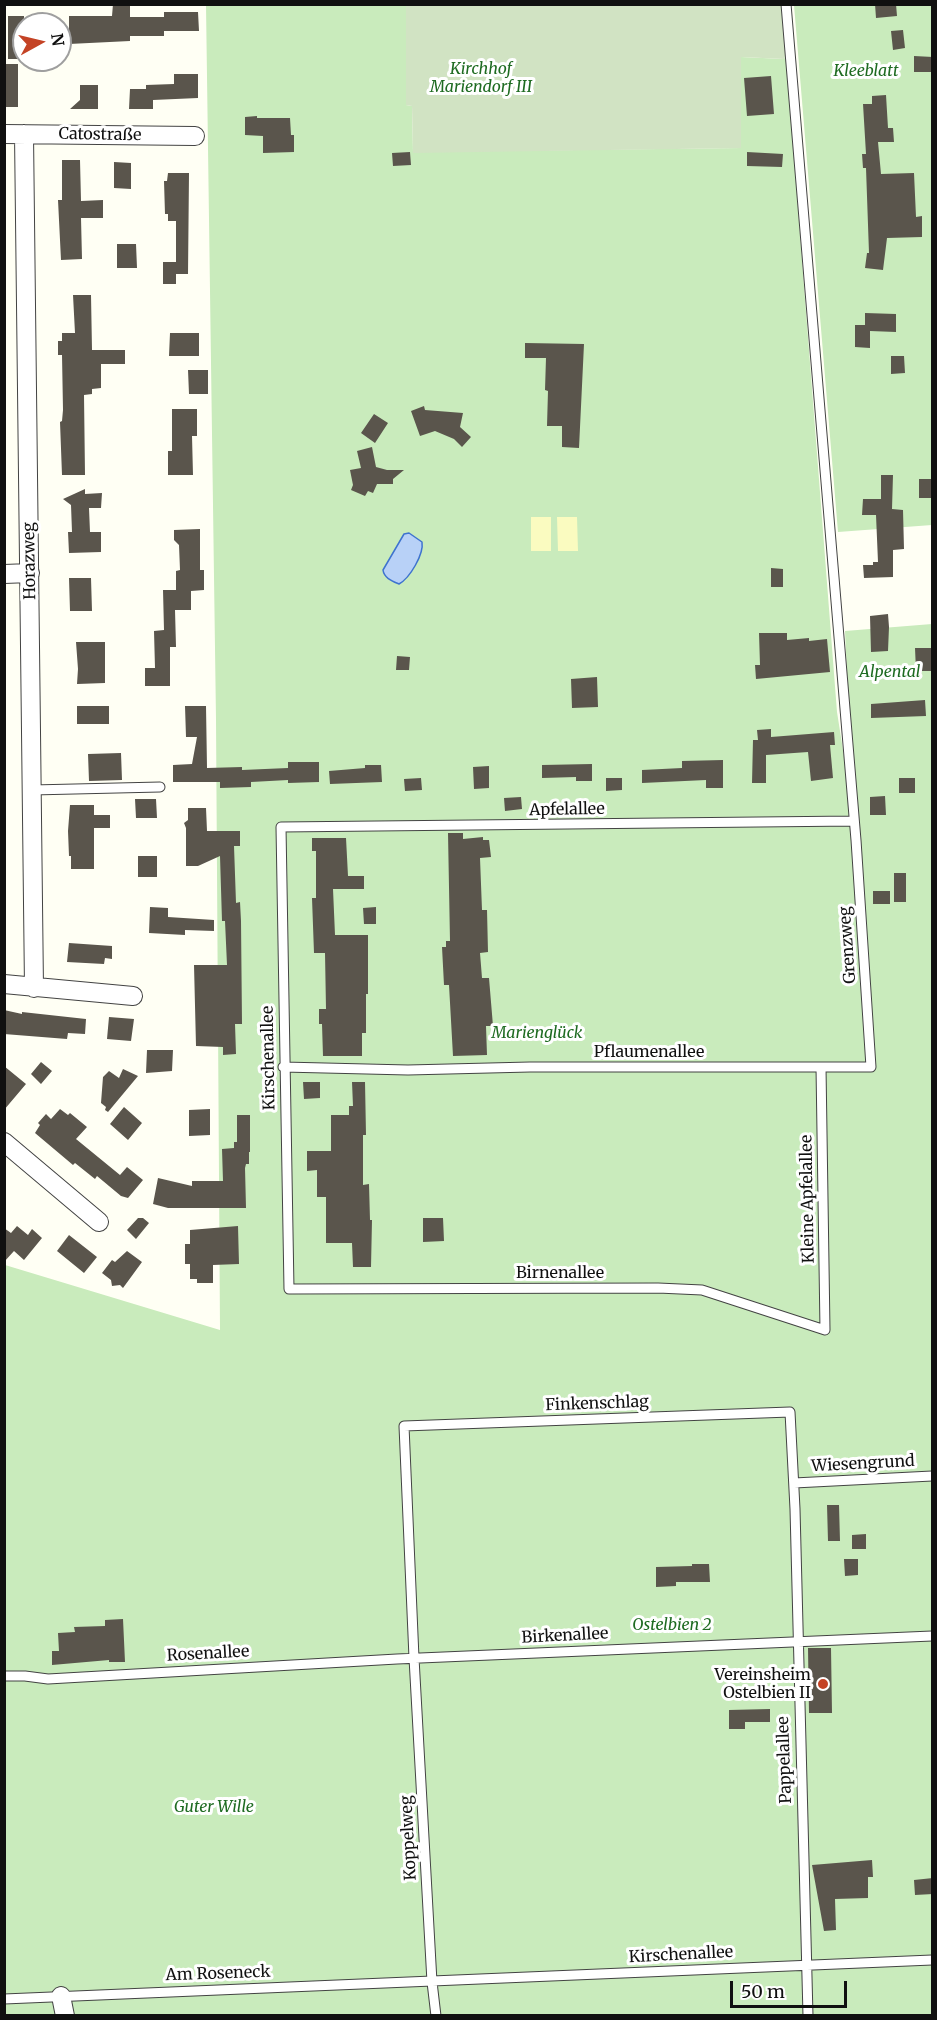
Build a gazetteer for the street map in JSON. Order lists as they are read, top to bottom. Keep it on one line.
{"streets":{"street":["Catostraße","Horazweg"],"lane":["Apfelallee","Grenzweg","Pflaumenallee","Kirschenallee","Kleine Apfelallee","Birnenallee","Finkenschlag","Wiesengrund","Birkenallee","Rosenallee","Pappelallee","Koppelweg","Am Roseneck"]},"crossings":[["Catostraße","Horazweg"],["Apfelallee","Grenzweg"],["Apfelallee","Kirschenallee"],["Grenzweg","Pflaumenallee"],["Pflaumenallee","Kirschenallee"],["Pflaumenallee","Kleine Apfelallee"],["Kirschenallee","Birnenallee"],["Kirschenallee","Pappelallee"],["Kirschenallee","Koppelweg"],["Kirschenallee","Am Roseneck"],["Kleine Apfelallee","Birnenallee"],["Finkenschlag","Pappelallee"],["Finkenschlag","Koppelweg"],["Wiesengrund","Pappelallee"],["Birkenallee","Rosenallee"],["Birkenallee","Pappelallee"],["Birkenallee","Koppelweg"],["Rosenallee","Koppelweg"],["Koppelweg","Am Roseneck"]],"parks":["Kirchhof Mariendorf III","Kleeblatt","Alpental","Marienglück","Ostelbien 2","Guter Wille"],"places":["Vereinsheim Ostelbien II"],"scale_bar":"50 m","north":"right"}
